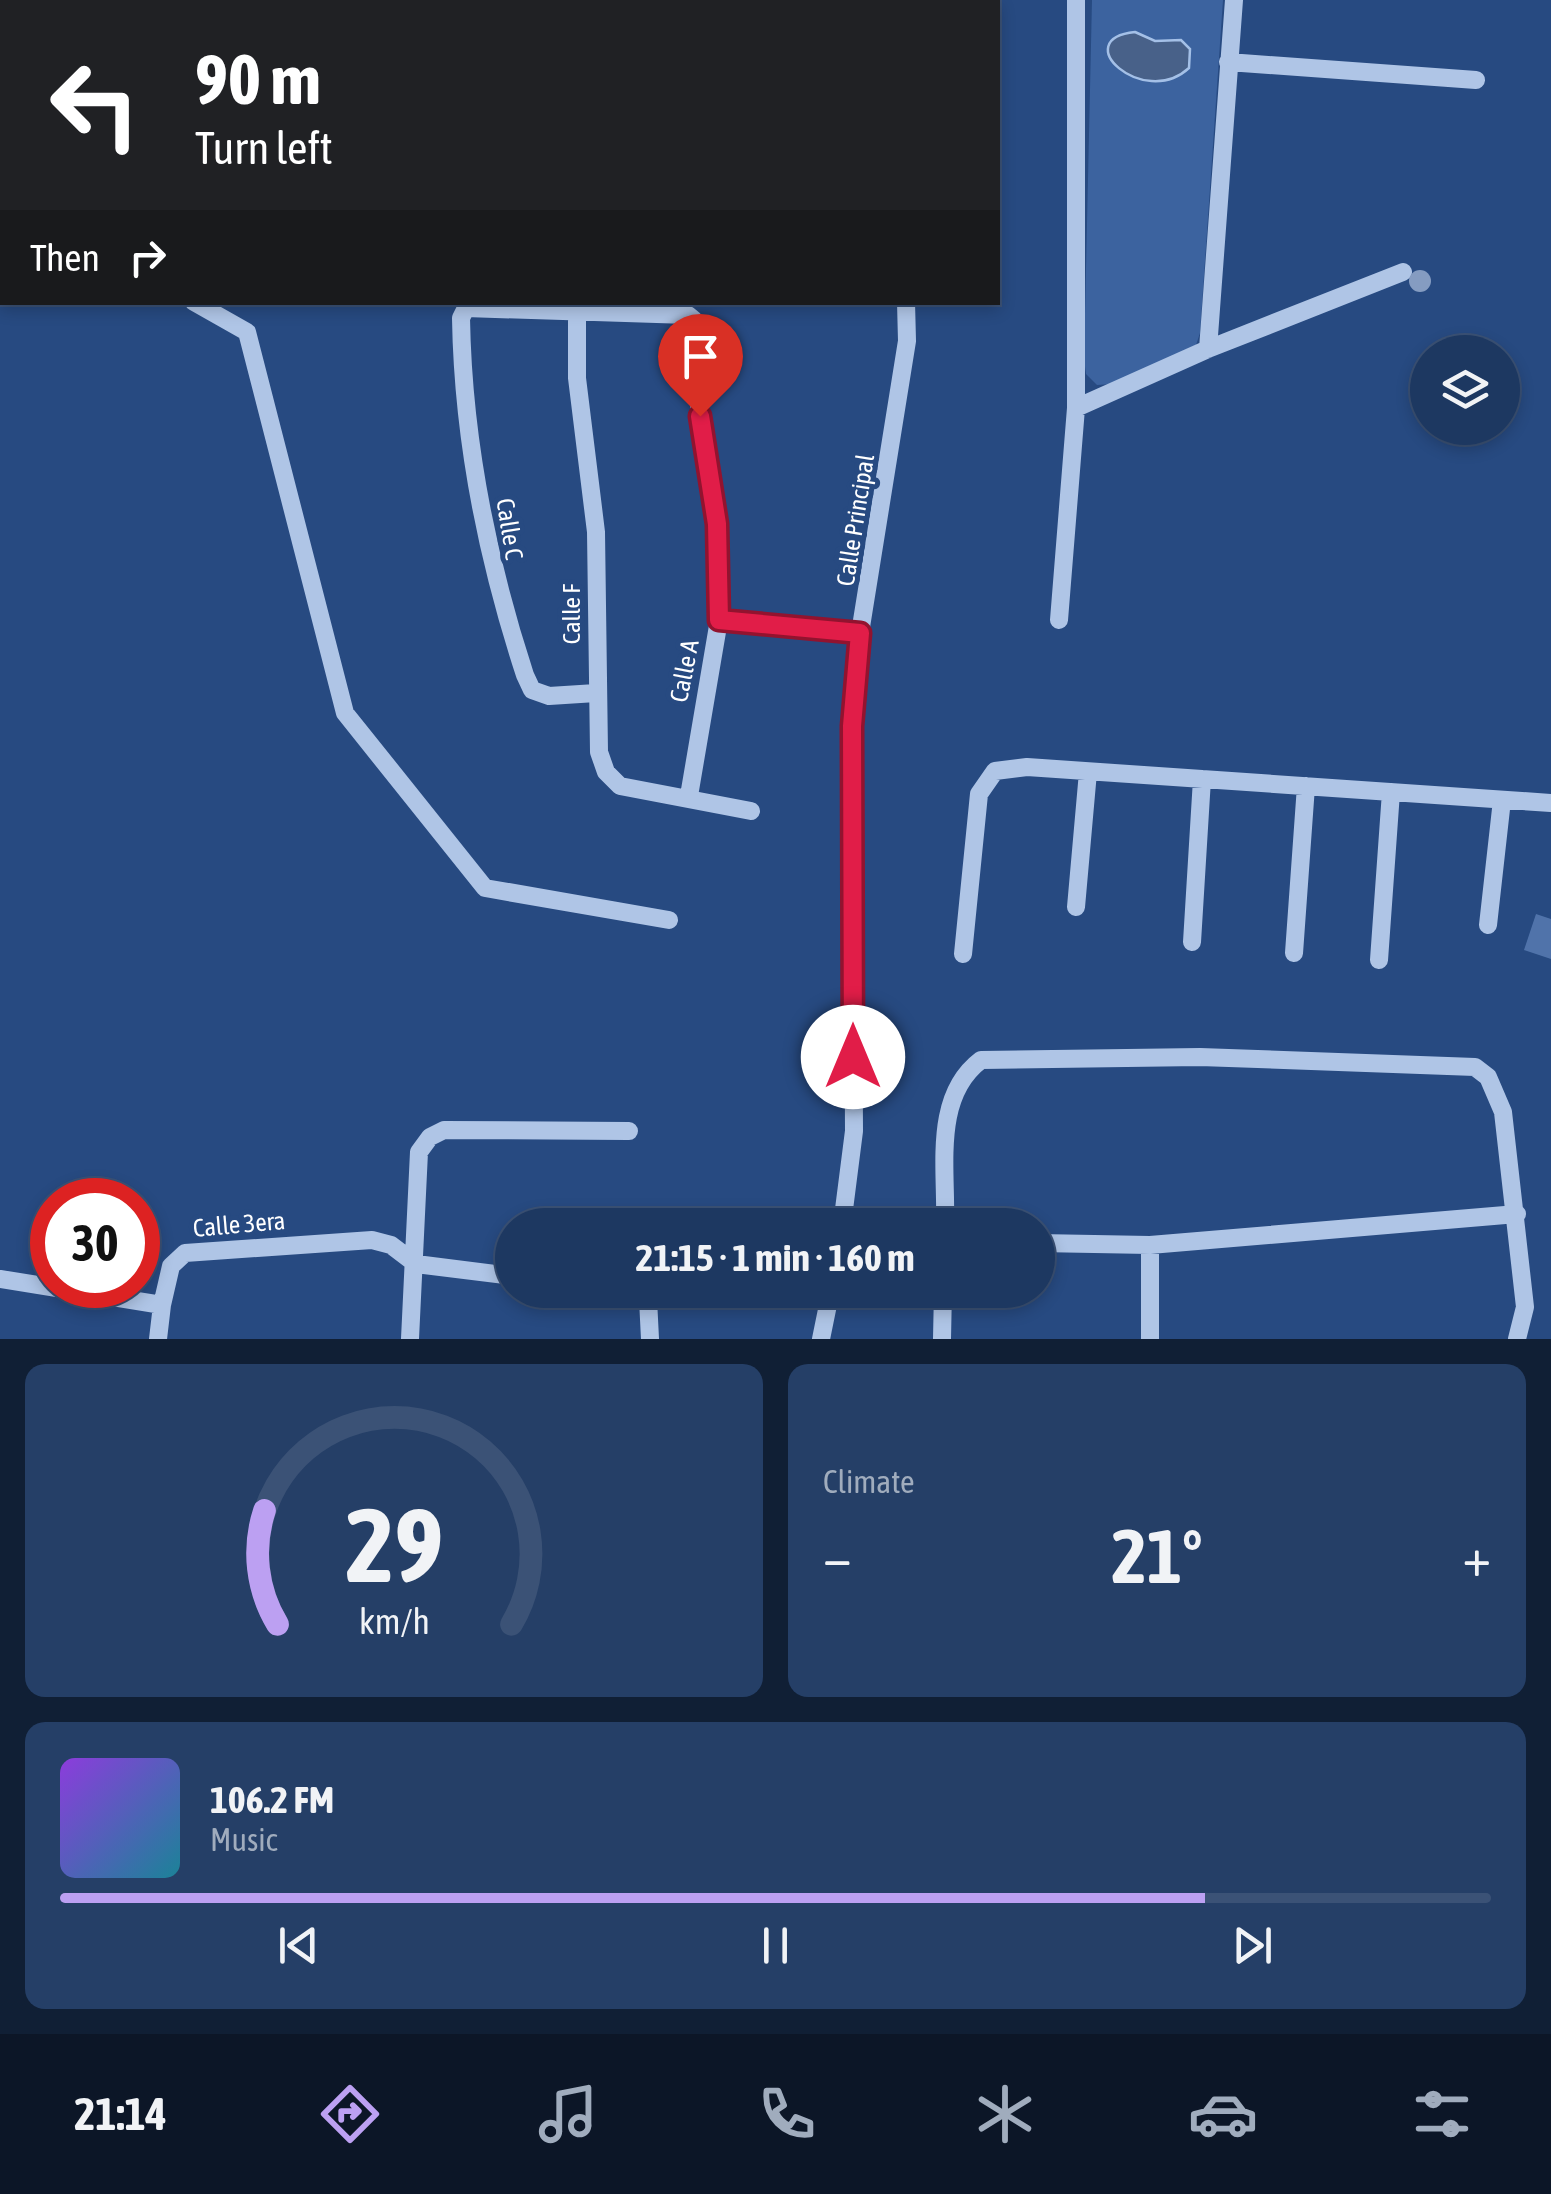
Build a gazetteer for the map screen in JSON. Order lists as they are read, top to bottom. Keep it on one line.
{"streets":{"street":["Calle Principal","Calle C","Calle F","Calle A","Calle 3era"]},"crossings":[["Calle C","Calle F"],["Calle C","Calle A"],["Calle F","Calle A"]],"page":{"turn":["90 m","Turn left"],"then":"Then","limit":"30","trip":"21:15 · 1 min · 160 m","tile":"Climate","heat":["−","21°","+"],"song":["106.2 FM","Music"],"tabs":"21:14","gauge":["29","km/h"]}}
